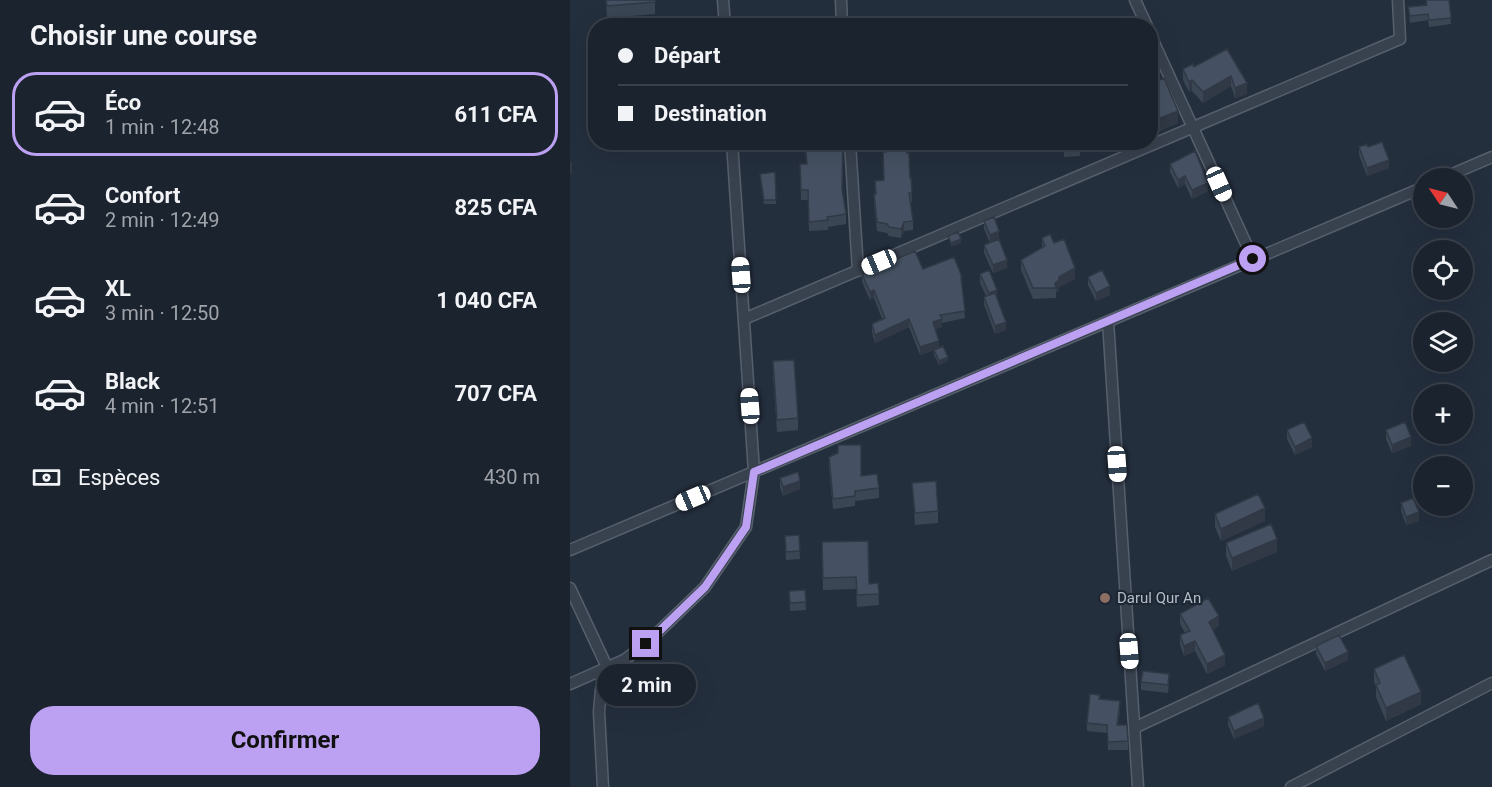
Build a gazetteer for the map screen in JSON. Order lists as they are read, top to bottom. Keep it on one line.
{"places":["Darul Qur An"],"north":"top left","page":{"heading":"Choisir une course","banner":["Départ","Destination"],"list":[{"name":"Éco","note":"1 min · 12:48","value":"611 CFA"},{"name":"Confort","note":"2 min · 12:49","value":"825 CFA"},{"name":"XL","note":"3 min · 12:50","value":"1 040 CFA"},{"name":"Black","note":"4 min · 12:51","value":"707 CFA"}],"map_buttons":["+","−"],"pay":["Espèces","430 m"],"bubble":"2 min","buttons":"Confirmer"}}
